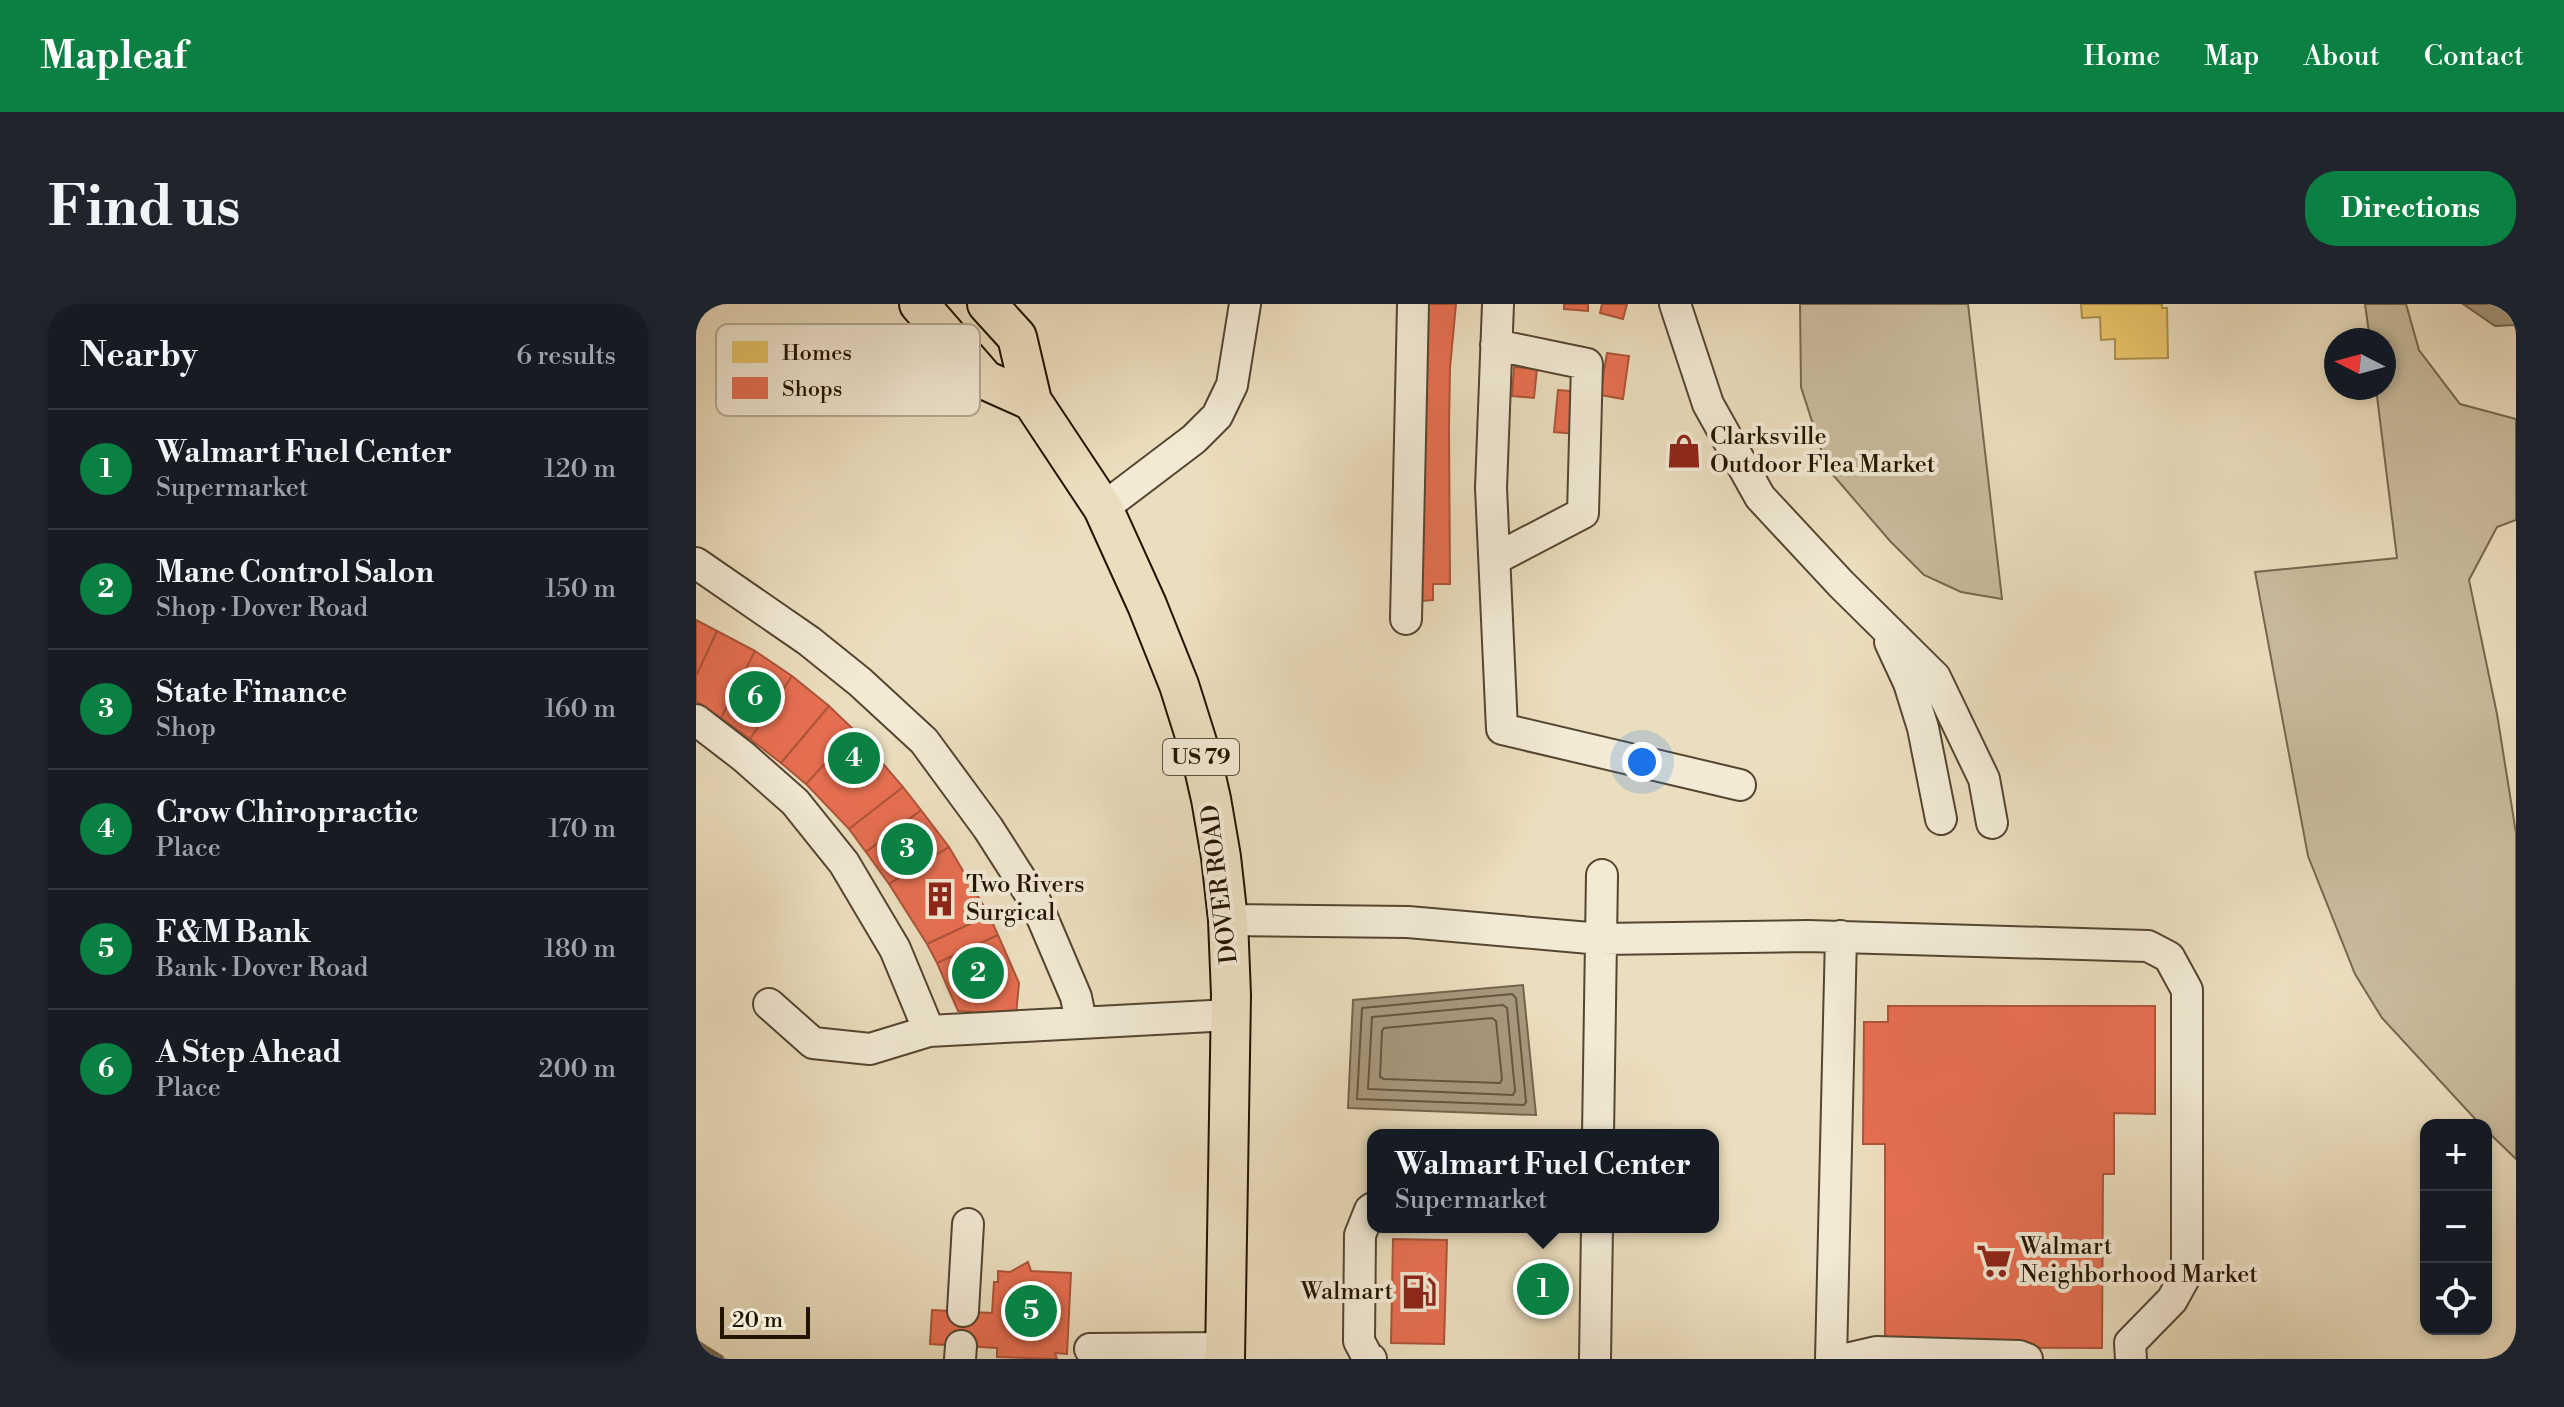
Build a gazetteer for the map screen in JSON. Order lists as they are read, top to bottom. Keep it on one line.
{"streets":{"main road":["US 79","DOVER ROAD"]},"places":{"shop":["Clarksville Outdoor Flea Market"],"building":["Two Rivers Surgical"],"supermarket":["Walmart Neighborhood Market"],"fuel station":["Walmart"]},"legend":["Homes","Shops"],"scale_bar":"20 m","north":"left","page":{"header":"Mapleaf","nav":["Home","Map","About","Contact"],"buttons":"Directions","title":"Find us","heading":["Nearby","6 results"],"list":[{"mark":"1","name":"Walmart Fuel Center","note":"Supermarket","value":"120 m"},{"mark":"2","name":"Mane Control Salon","note":"Shop · Dover Road","value":"150 m"},{"mark":"3","name":"State Finance","note":"Shop","value":"160 m"},{"mark":"4","name":"Crow Chiropractic","note":"Place","value":"170 m"},{"mark":"5","name":"F&M Bank","note":"Bank · Dover Road","value":"180 m"},{"mark":"6","name":"A Step Ahead","note":"Place","value":"200 m"}],"pins":["6","4","3","2","1","5"],"map_buttons":["+","−"],"popup":["Walmart Fuel Center","Supermarket"],"scale":"20 m"}}
